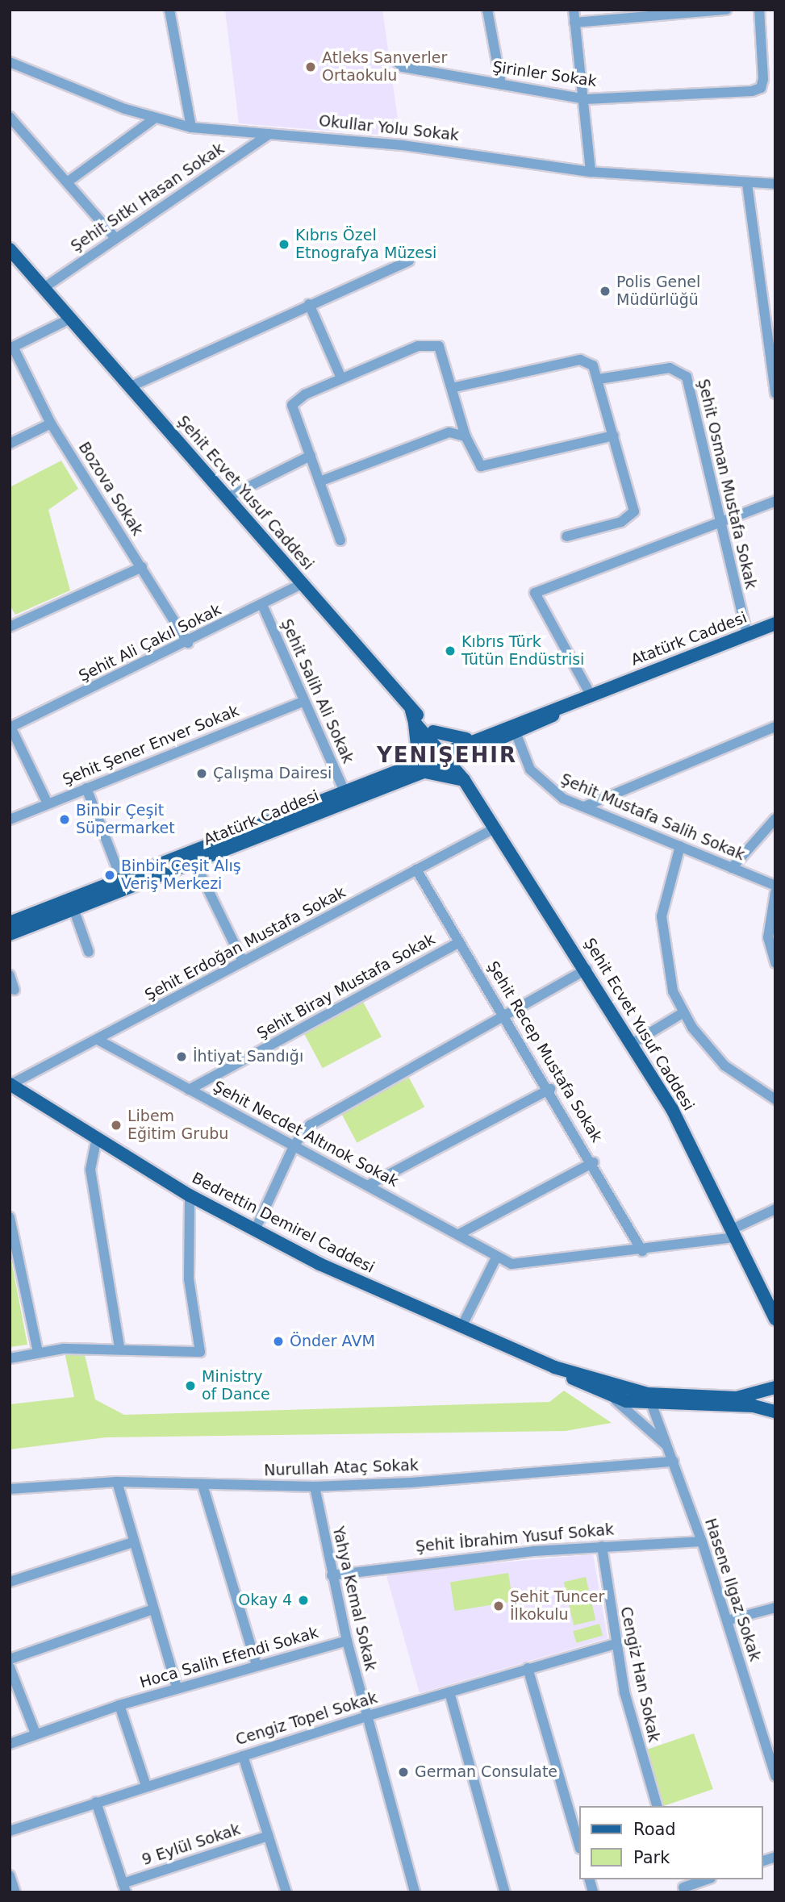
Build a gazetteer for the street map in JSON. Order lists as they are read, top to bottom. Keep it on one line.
{"streets":{"main road":["Şehit Ecvet Yusuf Caddesi","Atatürk Caddesi","Bedrettin Demirel Caddesi"],"street":["Şirinler Sokak","Okullar Yolu Sokak","Şehit Sıtkı Hasan Sokak","Şehit Osman Mustafa Sokak","Bozova Sokak","Şehit Ali Çakıl Sokak","Şehit Salih Ali Sokak","Şehit Şener Enver Sokak","Şehit Mustafa Salih Sokak","Şehit Erdoğan Mustafa Sokak","Şehit Biray Mustafa Sokak","Şehit Recep Mustafa Sokak","Şehit Necdet Altınok Sokak","Nurullah Ataç Sokak","Şehit İbrahim Yusuf Sokak","Hasene Ilgaz Sokak","Yahya Kemal Sokak","Hoca Salih Efendi Sokak","Cengiz Han Sokak","Cengiz Topel Sokak","9 Eylül Sokak"]},"crossings":[["Okullar Yolu Sokak","Şehit Sıtkı Hasan Sokak"],["Şehit Sıtkı Hasan Sokak","Şehit Ecvet Yusuf Caddesi"],["Şehit Osman Mustafa Sokak","Atatürk Caddesi"],["Bozova Sokak","Şehit Ali Çakıl Sokak"],["Şehit Ecvet Yusuf Caddesi","Atatürk Caddesi"],["Şehit Ecvet Yusuf Caddesi","Şehit Ali Çakıl Sokak"],["Şehit Ecvet Yusuf Caddesi","Şehit Erdoğan Mustafa Sokak"],["Şehit Ecvet Yusuf Caddesi","Şehit Necdet Altınok Sokak"],["Atatürk Caddesi","Şehit Salih Ali Sokak"],["Atatürk Caddesi","Şehit Mustafa Salih Sokak"],["Şehit Ali Çakıl Sokak","Şehit Salih Ali Sokak"],["Şehit Salih Ali Sokak","Şehit Şener Enver Sokak"],["Şehit Erdoğan Mustafa Sokak","Şehit Recep Mustafa Sokak"],["Şehit Erdoğan Mustafa Sokak","Şehit Necdet Altınok Sokak"],["Şehit Erdoğan Mustafa Sokak","Bedrettin Demirel Caddesi"],["Şehit Biray Mustafa Sokak","Şehit Recep Mustafa Sokak"],["Şehit Biray Mustafa Sokak","Şehit Necdet Altınok Sokak"],["Şehit Recep Mustafa Sokak","Şehit Necdet Altınok Sokak"],["Bedrettin Demirel Caddesi","Hasene Ilgaz Sokak"],["Nurullah Ataç Sokak","Hasene Ilgaz Sokak"],["Nurullah Ataç Sokak","Yahya Kemal Sokak"],["Şehit İbrahim Yusuf Sokak","Hasene Ilgaz Sokak"],["Şehit İbrahim Yusuf Sokak","Yahya Kemal Sokak"],["Şehit İbrahim Yusuf Sokak","Cengiz Han Sokak"],["Yahya Kemal Sokak","Hoca Salih Efendi Sokak"],["Yahya Kemal Sokak","Cengiz Topel Sokak"],["Cengiz Han Sokak","Cengiz Topel Sokak"]],"districts":["YENIŞEHIR"],"places":["Atleks Sanverler Ortaokulu","Kıbrıs Özel Etnografya Müzesi","Polis Genel Müdürlüğü","Kıbrıs Türk Tütün Endüstrisi","Çalışma Dairesi","Binbir Çeşit Süpermarket","Binbir Çeşit Alış Veriş Merkezi","İhtiyat Sandığı","Libem Eğitim Grubu","Önder AVM","Ministry of Dance","Okay 4","Şehit Tuncer İlkokulu","German Consulate"],"legend":["Road","Park"]}
